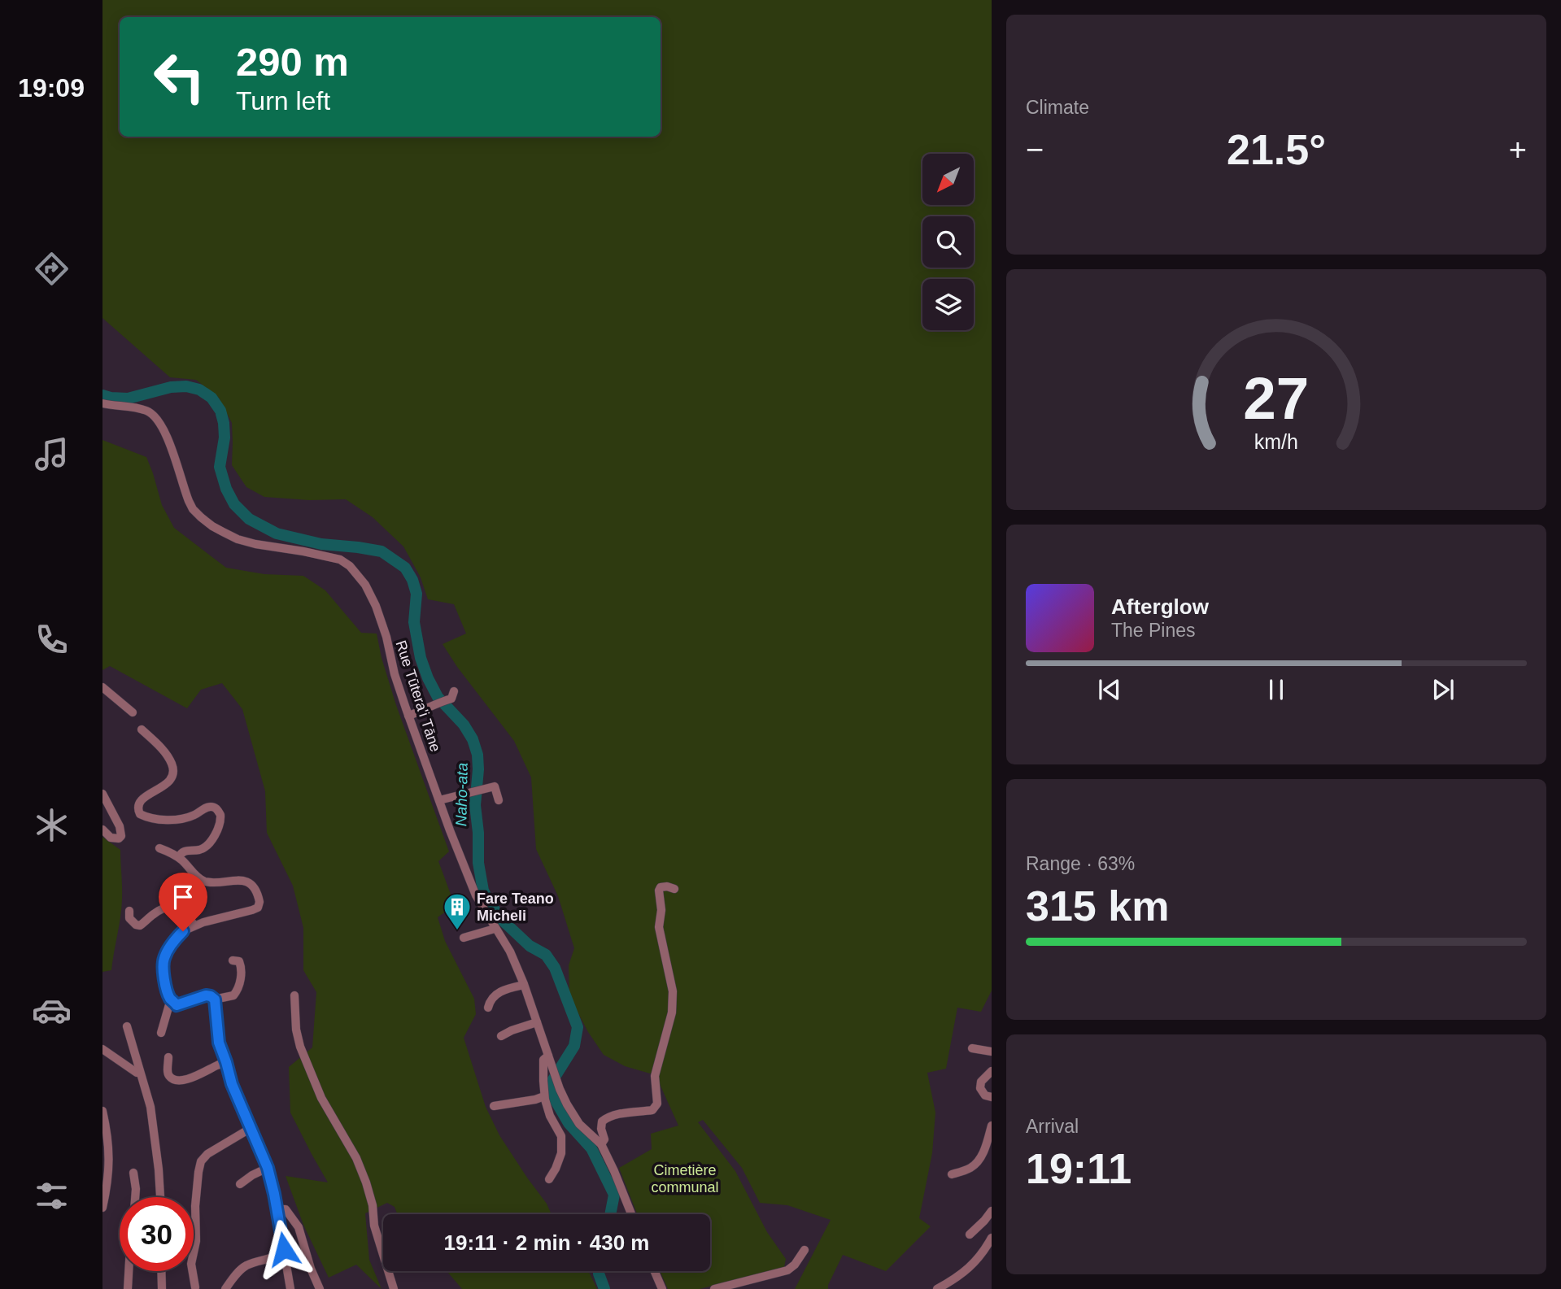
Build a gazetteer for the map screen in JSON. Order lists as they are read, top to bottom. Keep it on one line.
{"streets":{"street":["Rue Tūtera'i Tāne"]},"water":["Naho-ata"],"parks":["Cimetière communal"],"places":{"building":["Fare Teano Micheli"]},"north":"bottom left","page":{"tabs":"19:09","tile":["Climate",["Range · 63%","315 km"],["Arrival","19:11"]],"turn":["290 m","Turn left"],"heat":["−","21.5°","+"],"song":["Afterglow","The Pines"],"limit":"30","trip":"19:11 · 2 min · 430 m","gauge":["27","km/h"]}}
